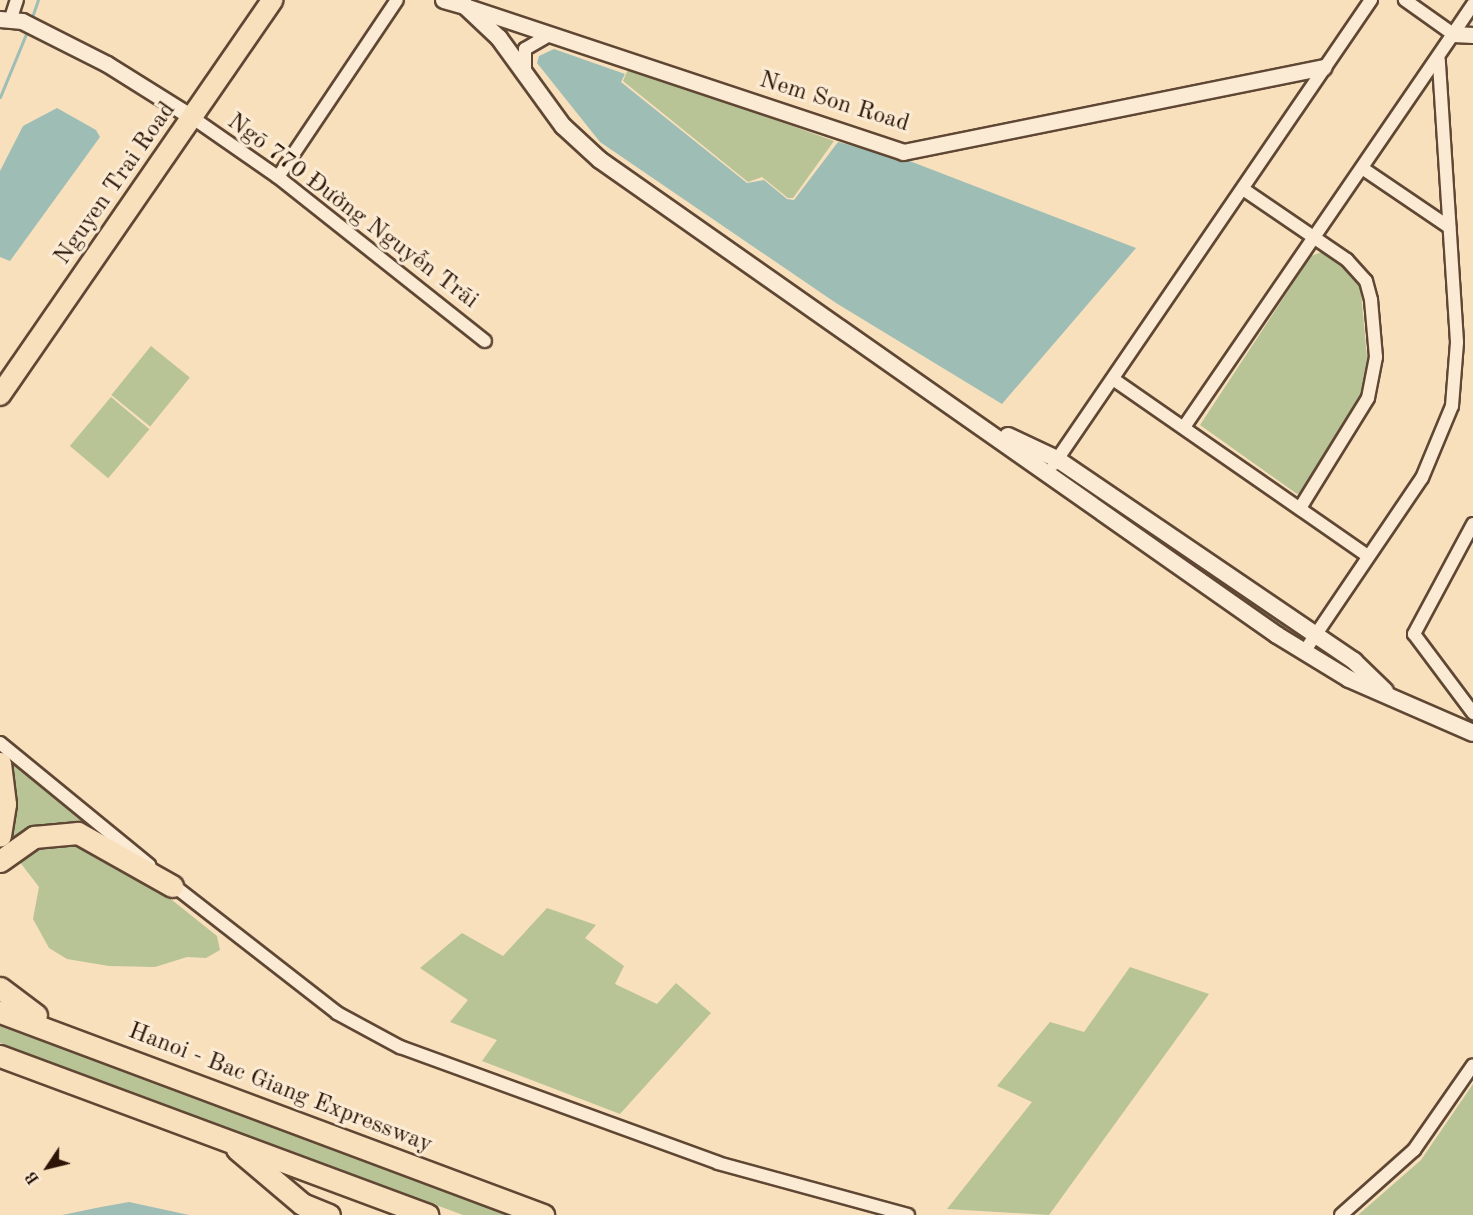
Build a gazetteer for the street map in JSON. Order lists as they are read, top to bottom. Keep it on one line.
{"streets":{"highway":["Nguyen Trai Road","Hanoi - Bac Giang Expressway"],"main road":["Nem Son Road"],"street":["Ngõ 770 Đường Nguyễn Trãi"]},"crossings":[["Nguyen Trai Road","Ngõ 770 Đường Nguyễn Trãi"]],"north":"bottom left"}
